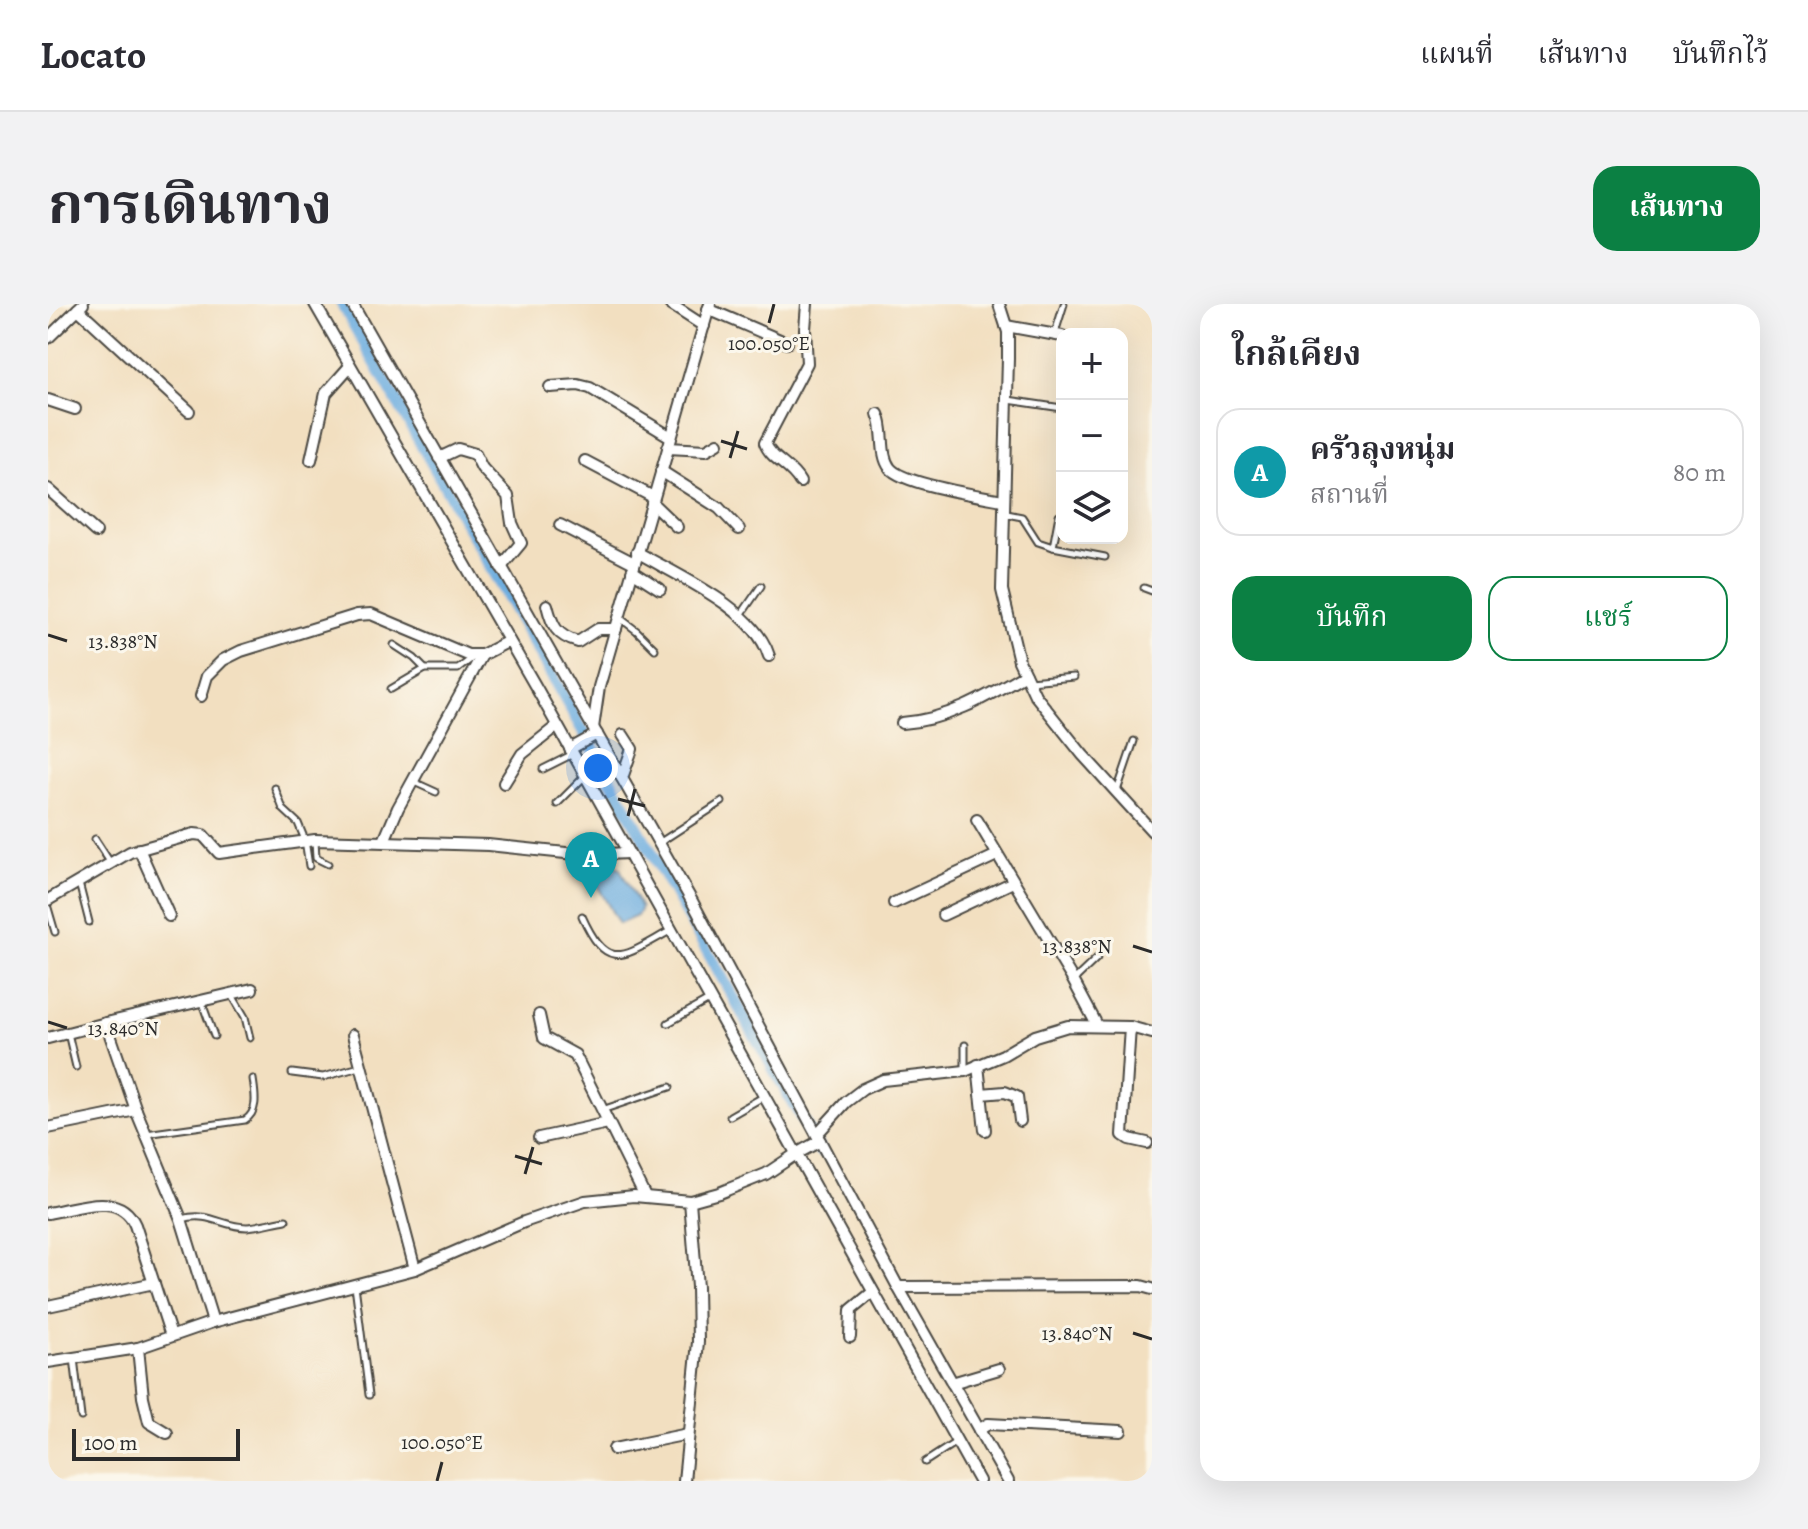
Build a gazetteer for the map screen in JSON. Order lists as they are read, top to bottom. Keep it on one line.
{"scale_bar":"100 m","page":{"header":"Locato","nav":["แผนที่","เส้นทาง","บันทึกไว้"],"title":"การเดินทาง","buttons":["เส้นทาง",["บันทึก","แชร์"]],"heading":"ใกล้เคียง","map_buttons":["+","−"],"list":[{"mark":"A","name":"ครัวลุงหนุ่ม","note":"สถานที่","value":"80 m"}],"pins":"A","scale":"100 m"},"coordinates":["100.050°E","13.838°N","13.840°N"]}
